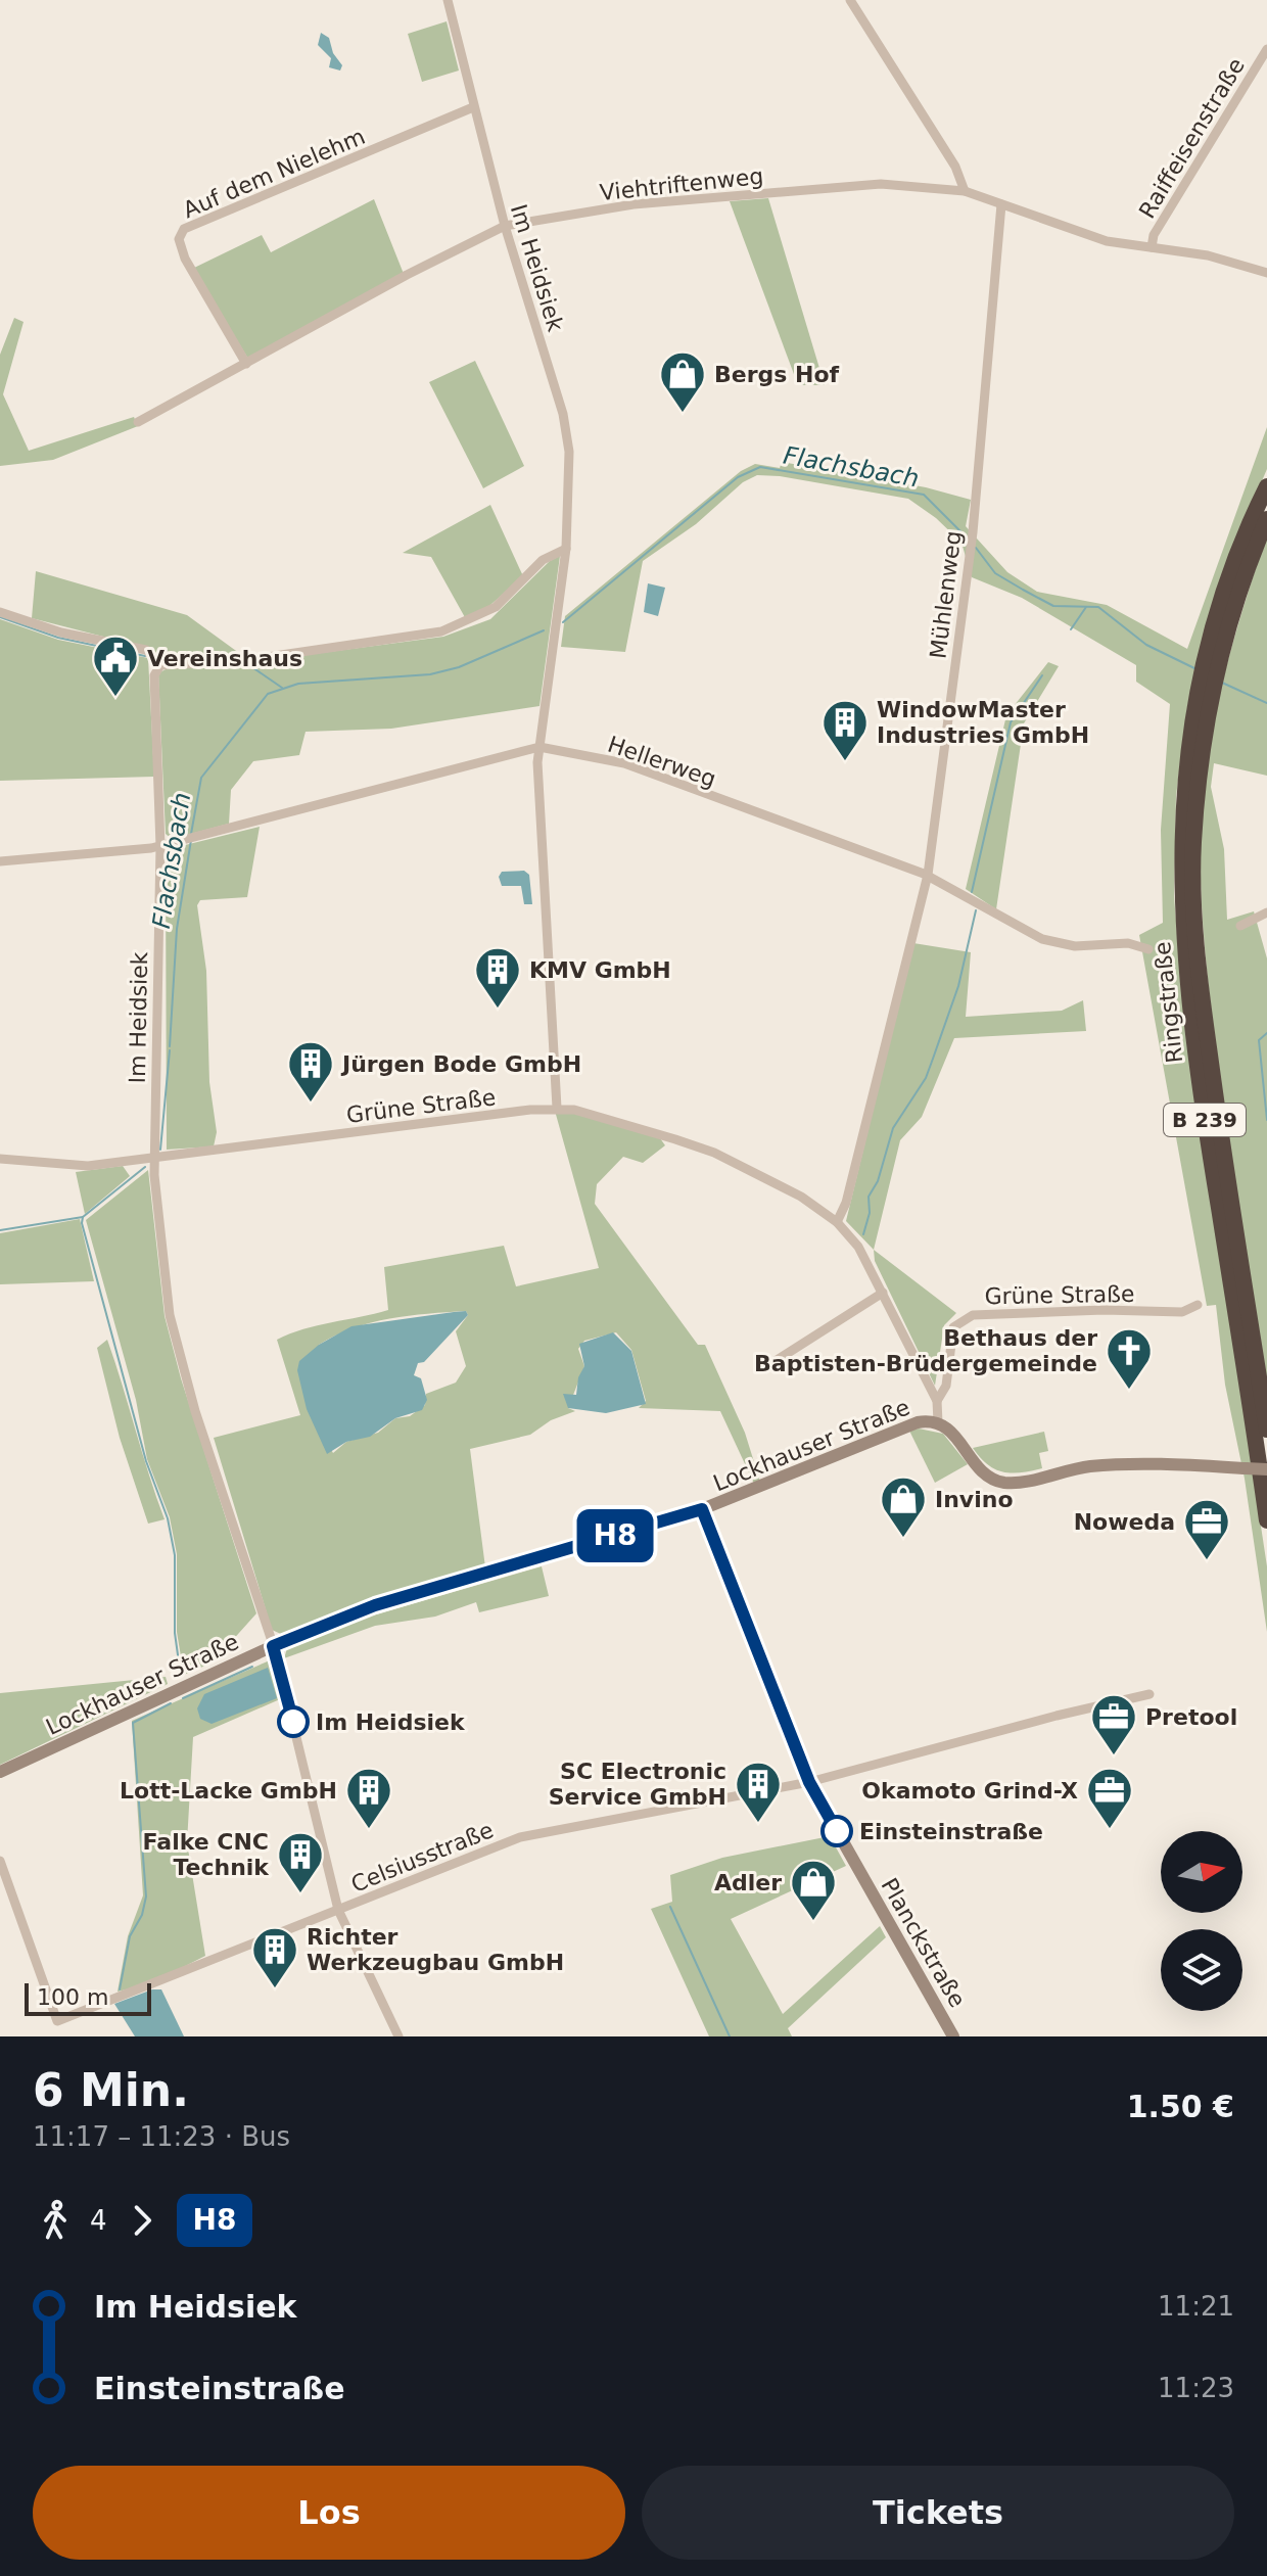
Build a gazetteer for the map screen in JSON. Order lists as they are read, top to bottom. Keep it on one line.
{"streets":{"highway":["Ringstraße","B 239"],"street":["Raiffeisenstraße","Auf dem Nielehm","Viehtriftenweg","Im Heidsiek","Mühlenweg","Hellerweg","Grüne Straße","Lockhauser Straße","Celsiusstraße","Planckstraße"]},"crossings":[["Raiffeisenstraße","Viehtriftenweg"],["Auf dem Nielehm","Viehtriftenweg"],["Auf dem Nielehm","Im Heidsiek"],["Viehtriftenweg","Im Heidsiek"],["Viehtriftenweg","Mühlenweg"],["Im Heidsiek","Hellerweg"],["Im Heidsiek","Grüne Straße"],["Im Heidsiek","Lockhauser Straße"],["Im Heidsiek","Celsiusstraße"],["Mühlenweg","Hellerweg"],["Mühlenweg","Grüne Straße"],["Grüne Straße","Lockhauser Straße"],["Lockhauser Straße","Planckstraße"],["Celsiusstraße","Planckstraße"]],"water":["Flachsbach"],"places":{"shop":["Bergs Hof","Invino","Adler"],"public building":["Vereinshaus"],"building":["WindowMaster Industries GmbH","KMV GmbH","Jürgen Bode GmbH","SC Electronic Service GmbH","Lott-Lacke GmbH","Falke CNC Technik","Richter Werkzeugbau GmbH"],"church":["Bethaus der Baptisten-Brüdergemeinde"],"office":["Noweda","Pretool","Okamoto Grind-X"],"other":["Im Heidsiek","Einsteinstraße"]},"lines":["bus line H8"],"scale_bar":"100 m","north":"right","page":{"on_map":"H8","scale":"100 m","heading":["6 Min.","11:17 – 11:23 · Bus","1.50 €"],"legs":["4","H8"],"list":[{"name":"Im Heidsiek","value":"11:21"},{"name":"Einsteinstraße","value":"11:23"}],"buttons":["Los","Tickets"]}}
